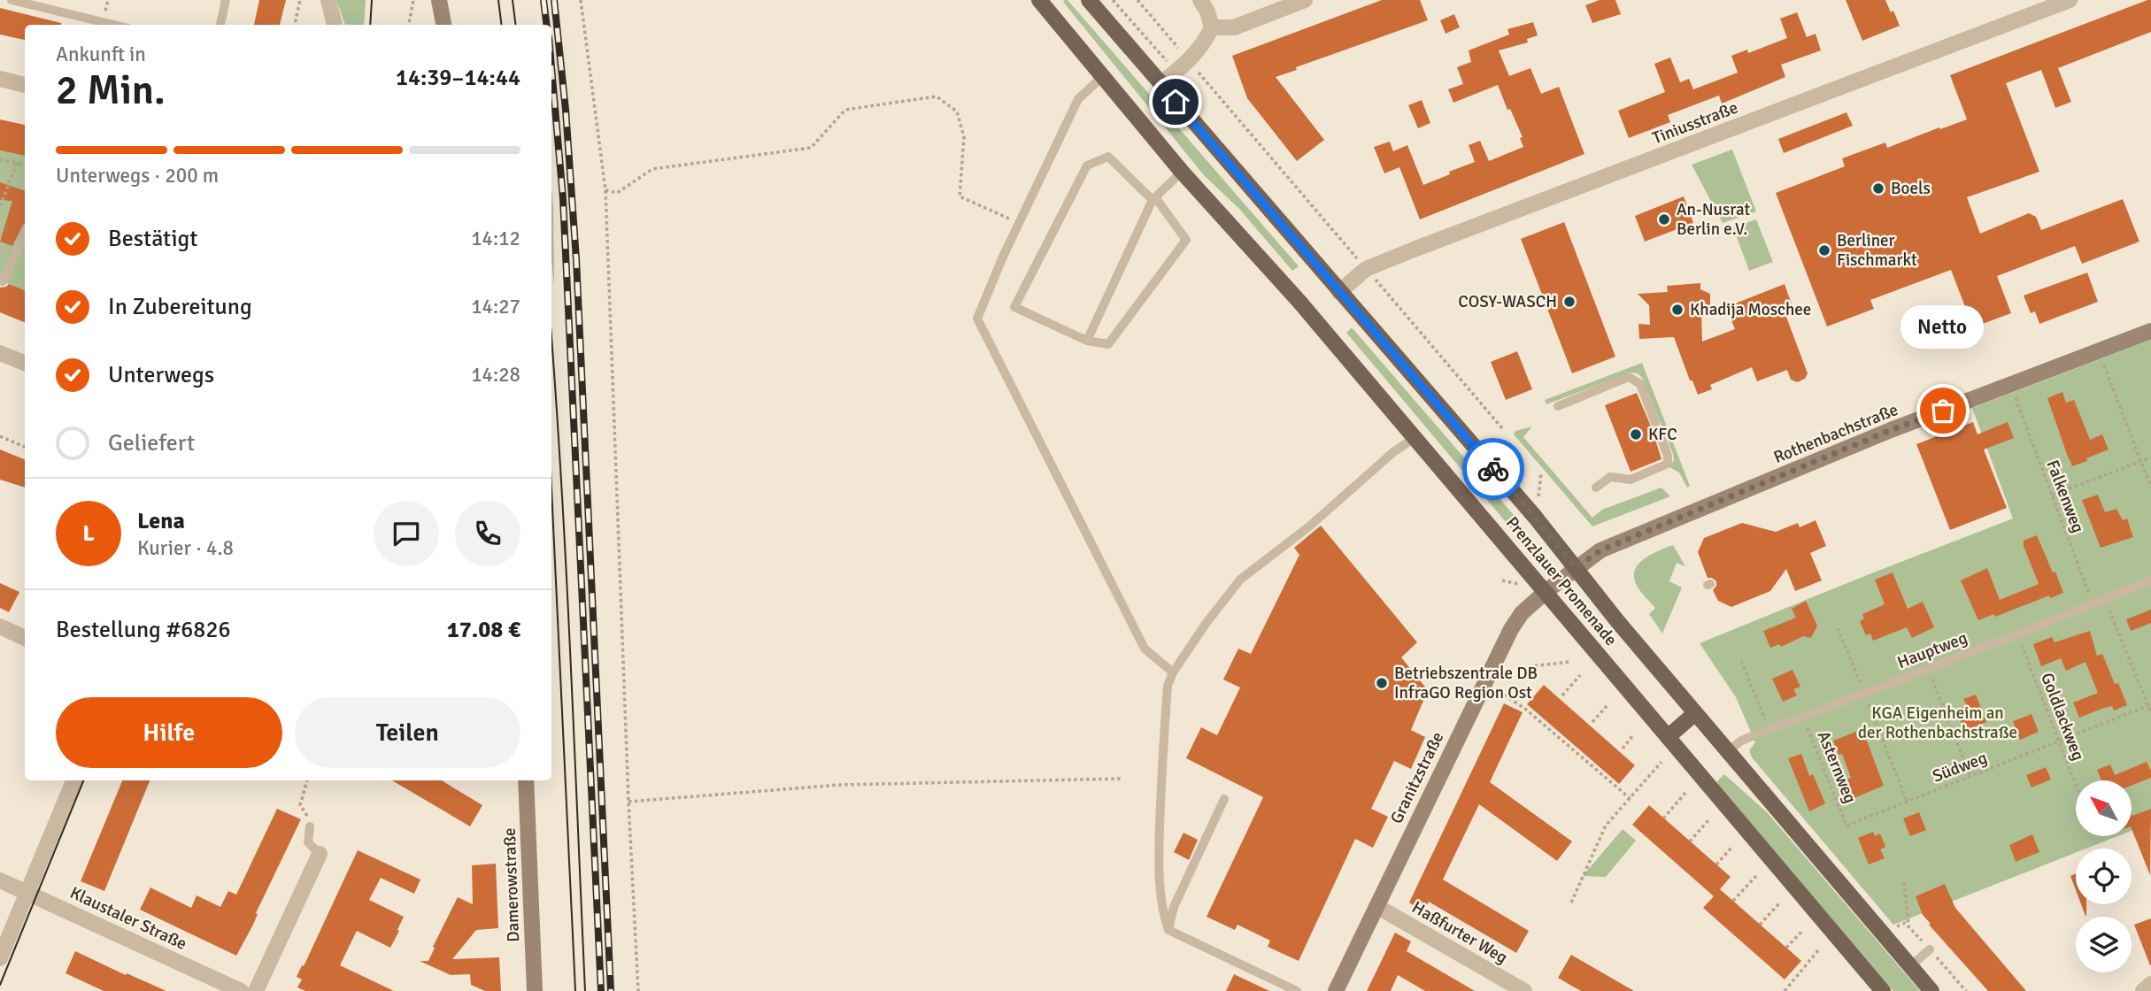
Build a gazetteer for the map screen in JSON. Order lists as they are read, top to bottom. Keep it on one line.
{"streets":{"main road":["Rothenbachstraße","Prenzlauer Promenade","Granitzstraße","Damerowstraße"],"street":["Tiniusstraße","Klaustaler Straße","Haßfurter Weg"],"lane":["Hauptweg"],"path":["Falkenweg","Goldlackweg","Asternweg","Südweg"]},"crossings":[["Tiniusstraße","Prenzlauer Promenade"],["Rothenbachstraße","Prenzlauer Promenade"],["Rothenbachstraße","Granitzstraße"],["Falkenweg","Hauptweg"],["Prenzlauer Promenade","Hauptweg"],["Prenzlauer Promenade","Granitzstraße"],["Hauptweg","Goldlackweg"],["Hauptweg","Asternweg"],["Goldlackweg","Südweg"],["Asternweg","Südweg"],["Granitzstraße","Haßfurter Weg"]],"parks":["KGA Eigenheim an der Rothenbachstraße"],"places":["Boels","An-Nusrat Berlin e.V.","Berliner Fischmarkt","COSY-WASCH","Khadija Moschee","Netto","KFC","Betriebszentrale DB InfraGO Region Ost"],"north":"top left","page":{"heading":["2 Min.","Ankunft in","14:39–14:44"],"panel":["Lena","Kurier · 4.8","Bestellung #6826","17.08 €"],"bar":"Unterwegs · 200 m","list":[["Bestätigt","14:12"],["In Zubereitung","14:27"],["Unterwegs","14:28"],"Geliefert"],"bubble":"Netto","round":"L","buttons":["Hilfe","Teilen"]}}
